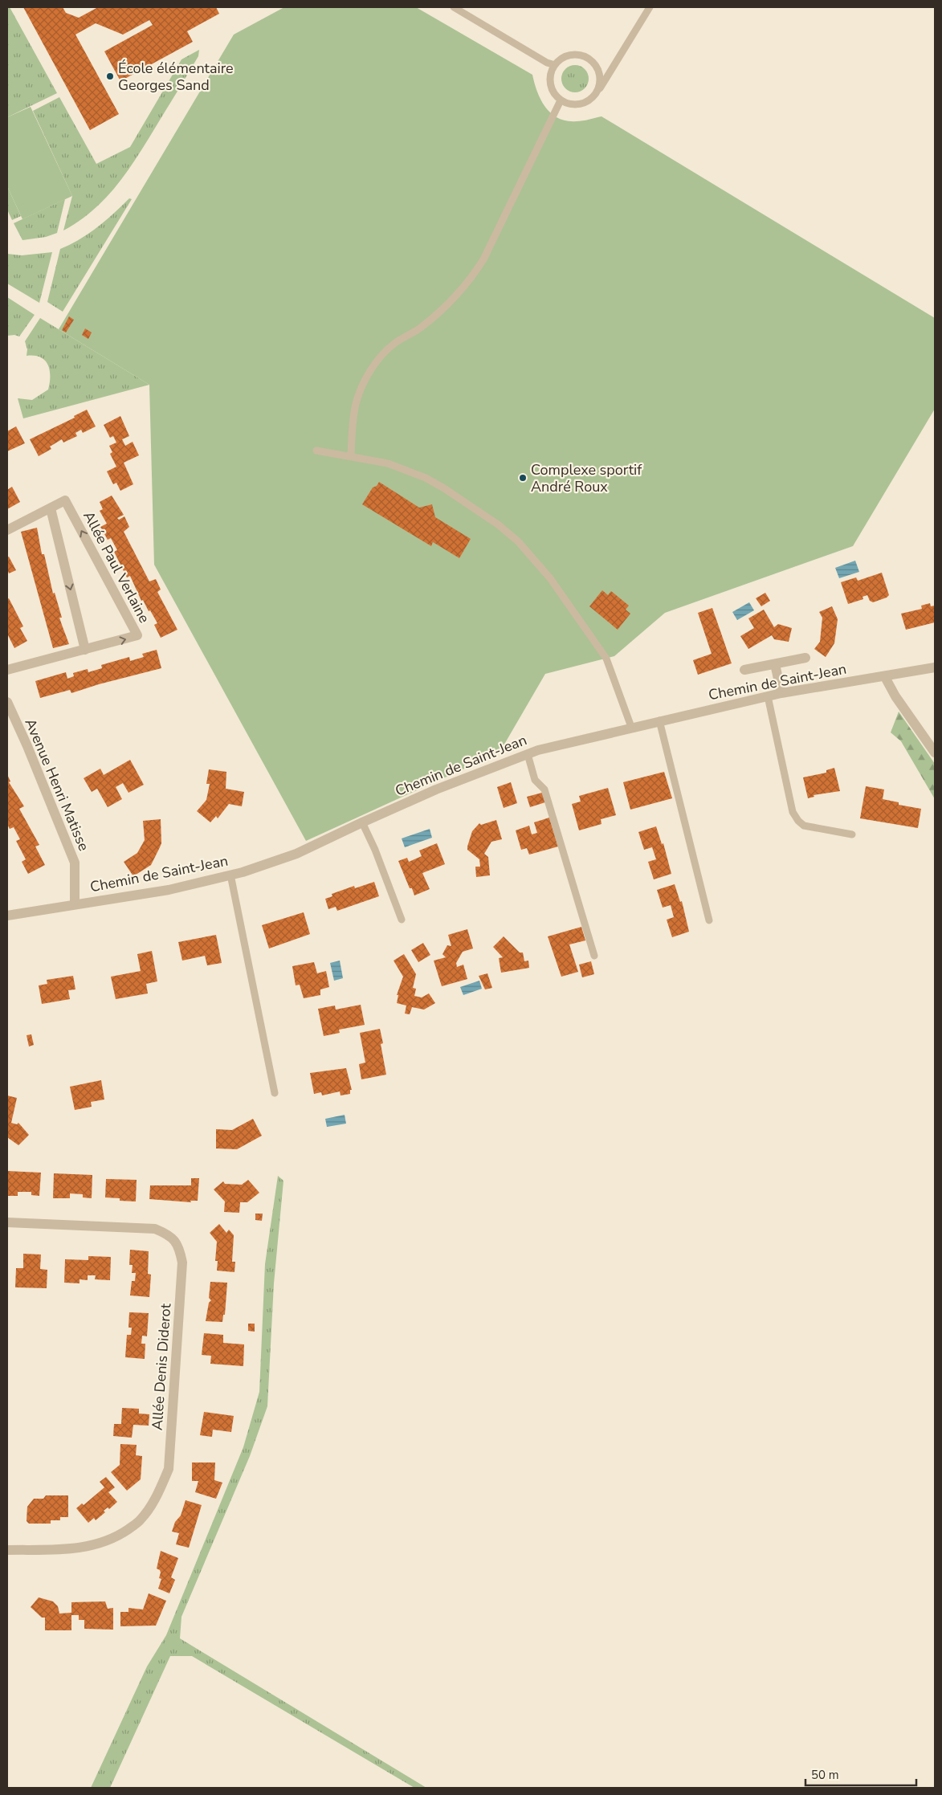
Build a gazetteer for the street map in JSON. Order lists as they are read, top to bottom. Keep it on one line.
{"streets":{"street":["Allée Paul Verlaine","Chemin de Saint-Jean","Avenue Henri Matisse","Allée Denis Diderot"]},"crossings":[["Chemin de Saint-Jean","Avenue Henri Matisse"]],"places":["École élémentaire Georges Sand","Complexe sportif André Roux"],"scale_bar":"50 m"}
